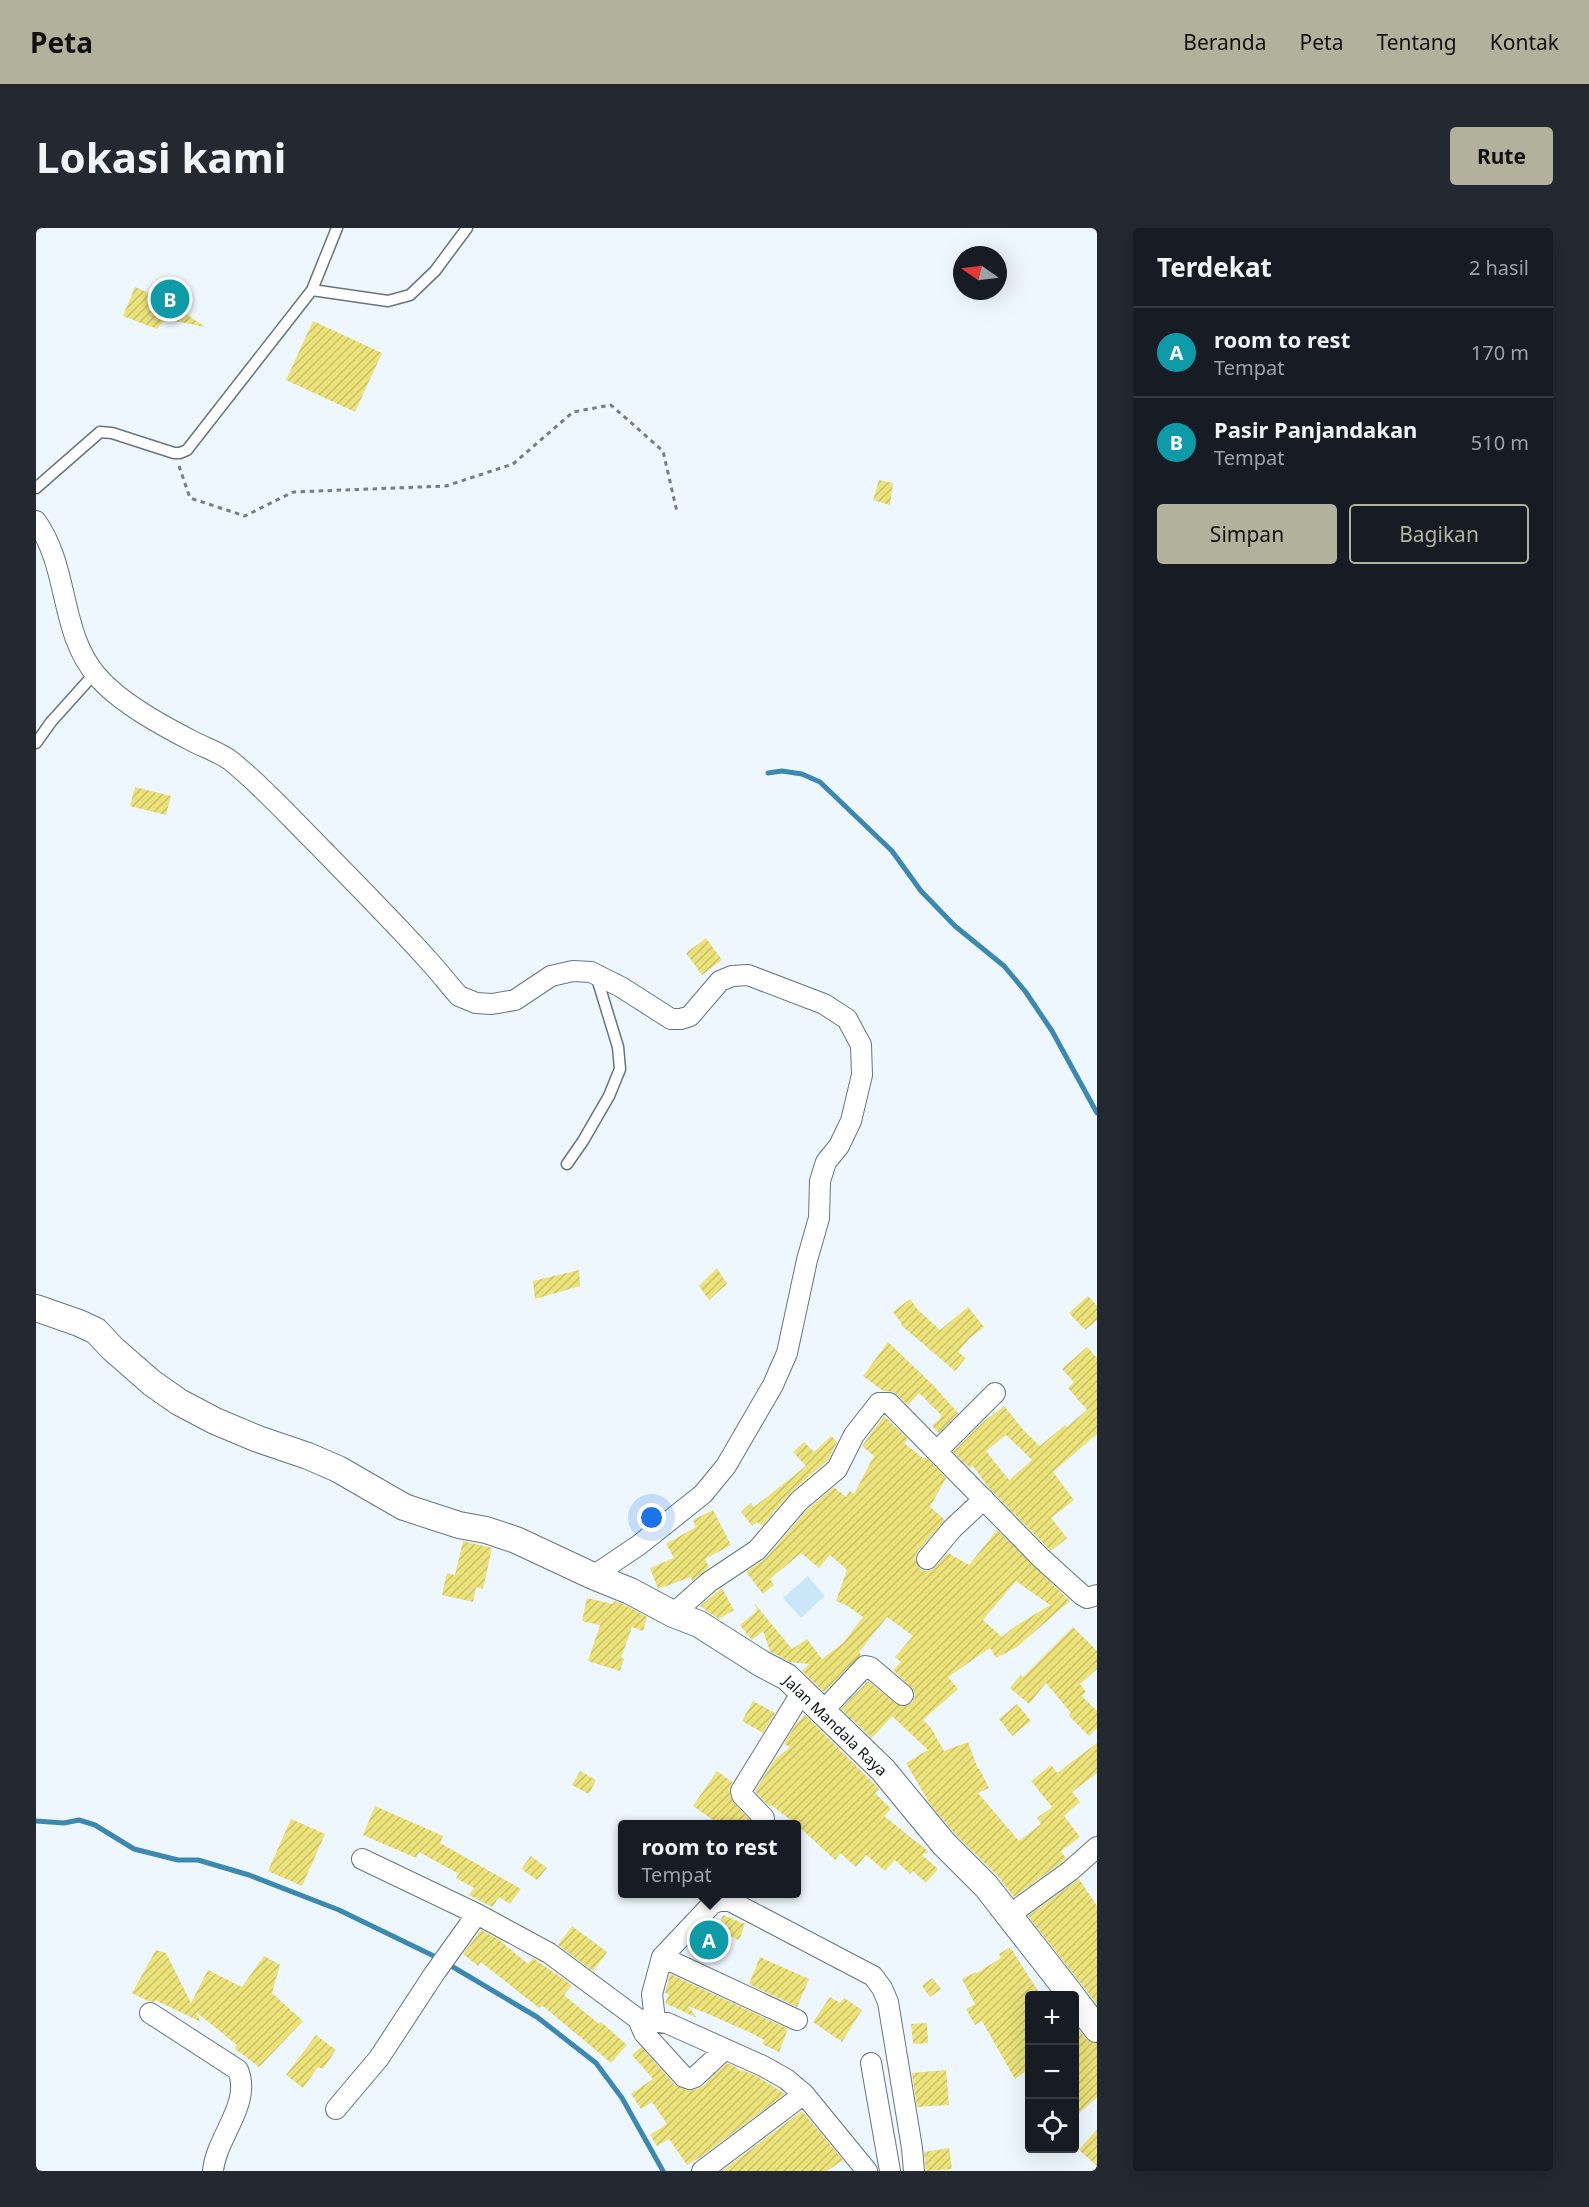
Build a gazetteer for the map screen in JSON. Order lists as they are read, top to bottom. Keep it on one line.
{"streets":{"street":["Jalan Mandala Raya"]},"north":"left","page":{"header":"Peta","nav":["Beranda","Peta","Tentang","Kontak"],"buttons":["Rute",["Simpan","Bagikan"]],"title":"Lokasi kami","heading":["Terdekat","2 hasil"],"pins":["B","A"],"list":[{"mark":"A","name":"room to rest","note":"Tempat","value":"170 m"},{"mark":"B","name":"Pasir Panjandakan","note":"Tempat","value":"510 m"}],"popup":["room to rest","Tempat"],"map_buttons":["+","−"]}}
